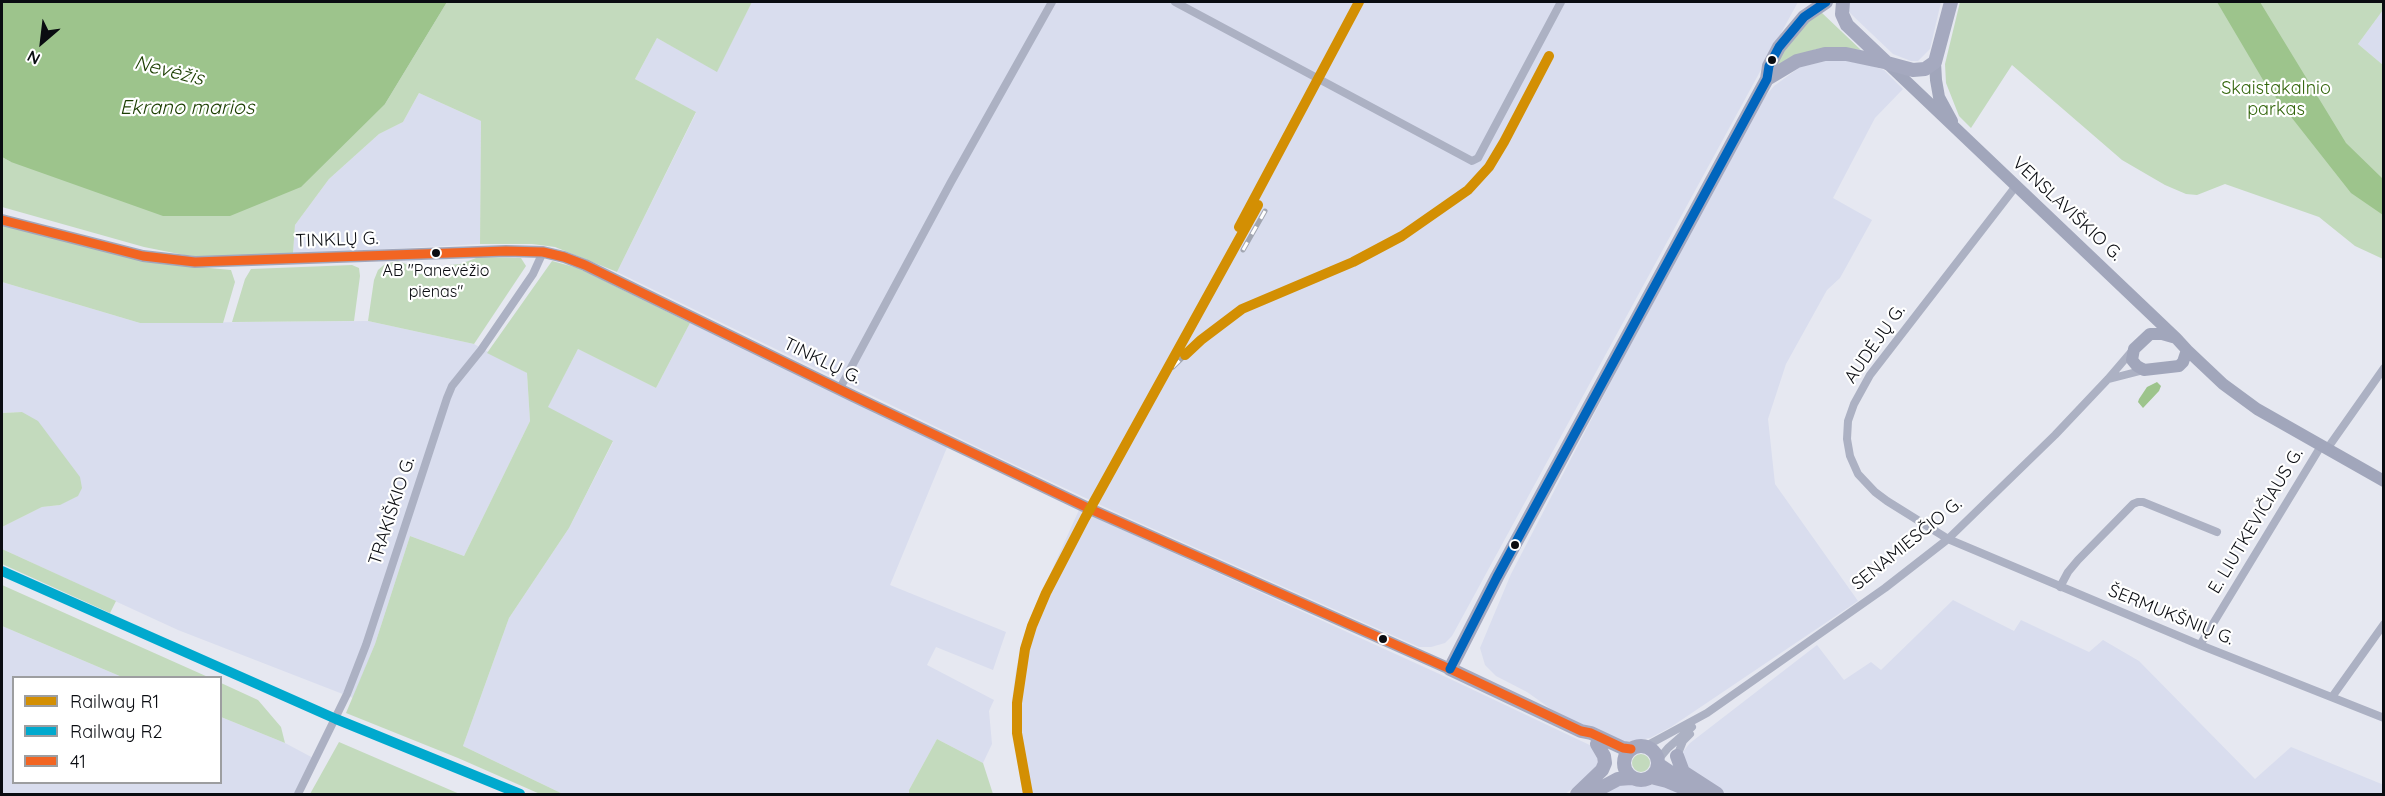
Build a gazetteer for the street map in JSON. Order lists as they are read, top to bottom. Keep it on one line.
{"streets":{"main road":["VENSLAVIŠKIO G.","TINKLŲ G.","SENAMIESČIO G."],"street":["AUDĖJŲ G.","TRAKIŠKIO G.","E. LIUTKEVIČIAUS G.","ŠERMUKŠNIŲ G."]},"crossings":[["VENSLAVIŠKIO G.","AUDĖJŲ G."],["VENSLAVIŠKIO G.","SENAMIESČIO G."],["TINKLŲ G.","TRAKIŠKIO G."],["TINKLŲ G.","SENAMIESČIO G."],["AUDĖJŲ G.","SENAMIESČIO G."],["AUDĖJŲ G.","ŠERMUKŠNIŲ G."],["E. LIUTKEVIČIAUS G.","ŠERMUKŠNIŲ G."],["SENAMIESČIO G.","ŠERMUKŠNIŲ G."]],"water":["Nevėžis","Ekrano marios"],"parks":["Skaistakalnio parkas"],"places":["AB \"Panevėžio pienas\""],"lines":["rail line R1","transit line 41","rail line R2"],"legend":["Railway R1","Railway R2","41"],"north":"bottom left"}
